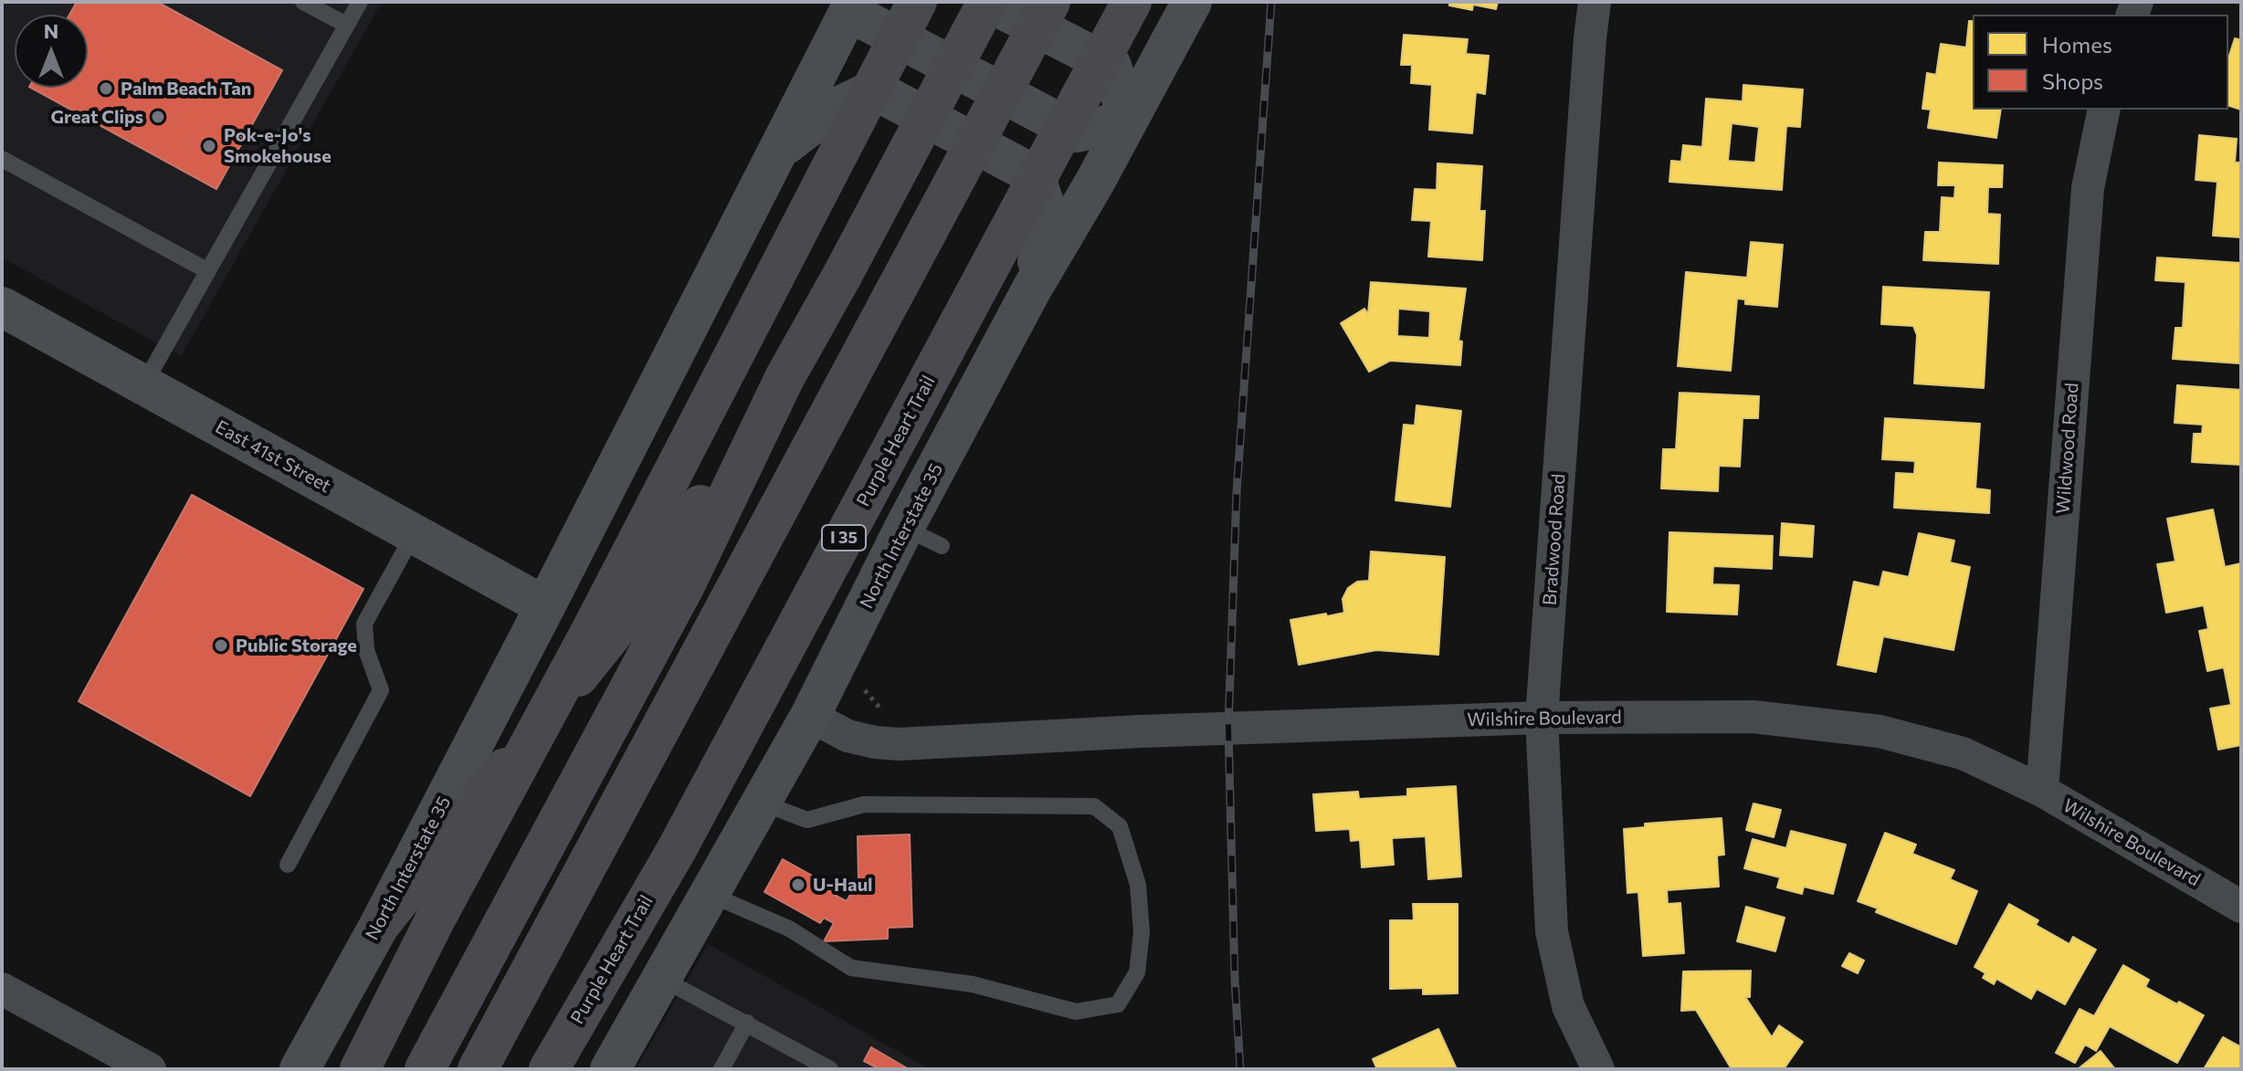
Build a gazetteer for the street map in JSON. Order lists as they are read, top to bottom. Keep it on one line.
{"streets":{"highway":["Purple Heart Trail","I 35"],"main road":["East 41st Street","North Interstate 35"],"street":["Wildwood Road","Bradwood Road","Wilshire Boulevard"]},"crossings":[["Wildwood Road","Wilshire Boulevard"],["East 41st Street","North Interstate 35"],["North Interstate 35","Wilshire Boulevard"],["Bradwood Road","Wilshire Boulevard"]],"places":["Palm Beach Tan","Great Clips","Pok-e-Jo's Smokehouse","Public Storage","U-Haul"],"legend":["Homes","Shops"],"north":"top"}
